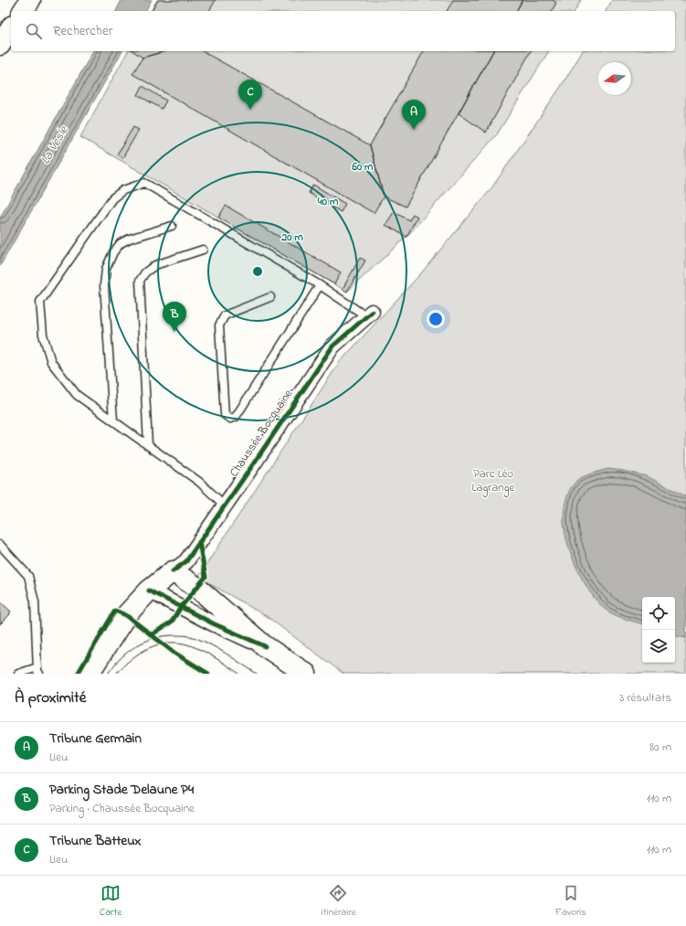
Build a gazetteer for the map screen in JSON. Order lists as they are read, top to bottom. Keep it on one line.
{"streets":{"main road":["Chaussée Bocquaine"]},"water":["La Vesle"],"parks":["Parc Léo Lagrange"],"north":"left","page":{"search":"Rechercher","pins":["C","A","B"],"heading":["À proximité","3 résultats"],"list":[{"mark":"A","name":"Tribune Germain","note":"Lieu","value":"80 m"},{"mark":"B","name":"Parking Stade Delaune P4","note":"Parking · Chaussée Bocquaine","value":"110 m"},{"mark":"C","name":"Tribune Batteux","note":"Lieu","value":"110 m"}],"nav":["Carte","Itinéraire","Favoris"]},"rings":["60 m","40 m","20 m"]}
